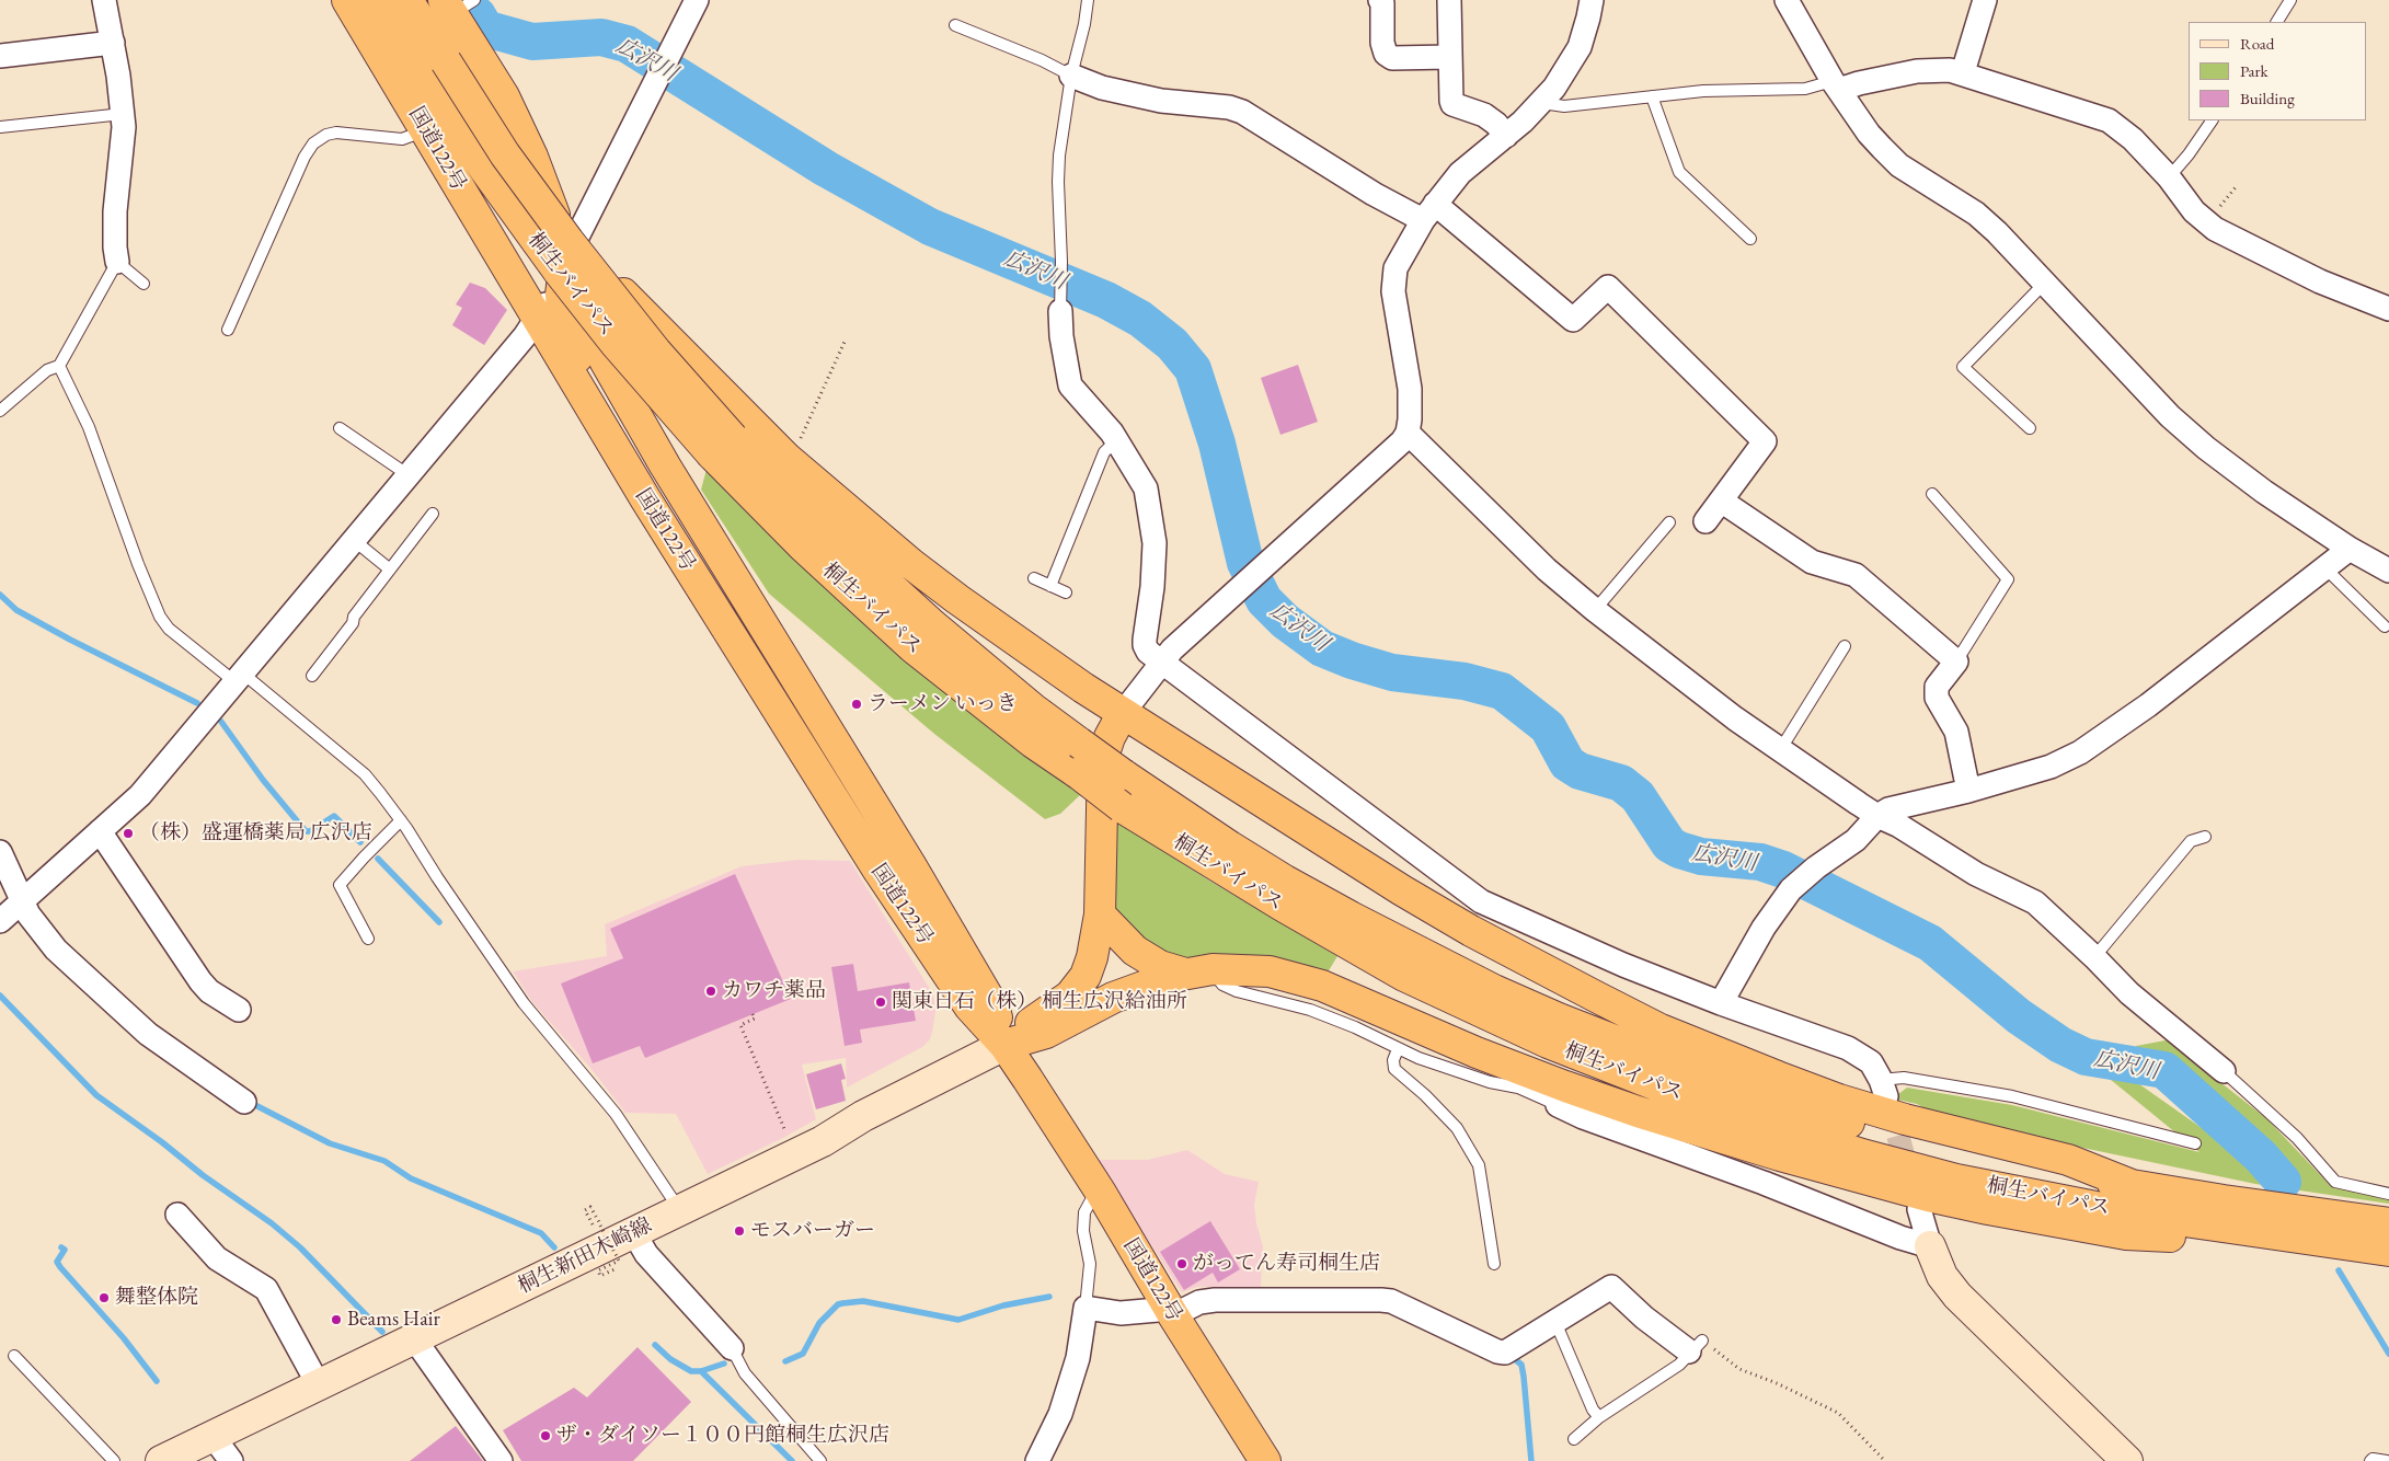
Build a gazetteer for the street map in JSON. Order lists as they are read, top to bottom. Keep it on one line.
{"streets":{"highway":["国道122号","桐生バイパス"],"main road":["桐生新田木崎線"]},"crossings":[["国道122号","桐生新田木崎線"]],"water":["広沢川"],"places":["ラーメン いっき","（株）盛運橋薬局 広沢店","カワチ薬品","関東日石（株） 桐生広沢給油所","モスバーガー","がってん寿司桐生店","舞整体院","Beams Hair","ザ・ダイソー１００円館桐生広沢店"],"legend":["Road","Park","Building"]}
